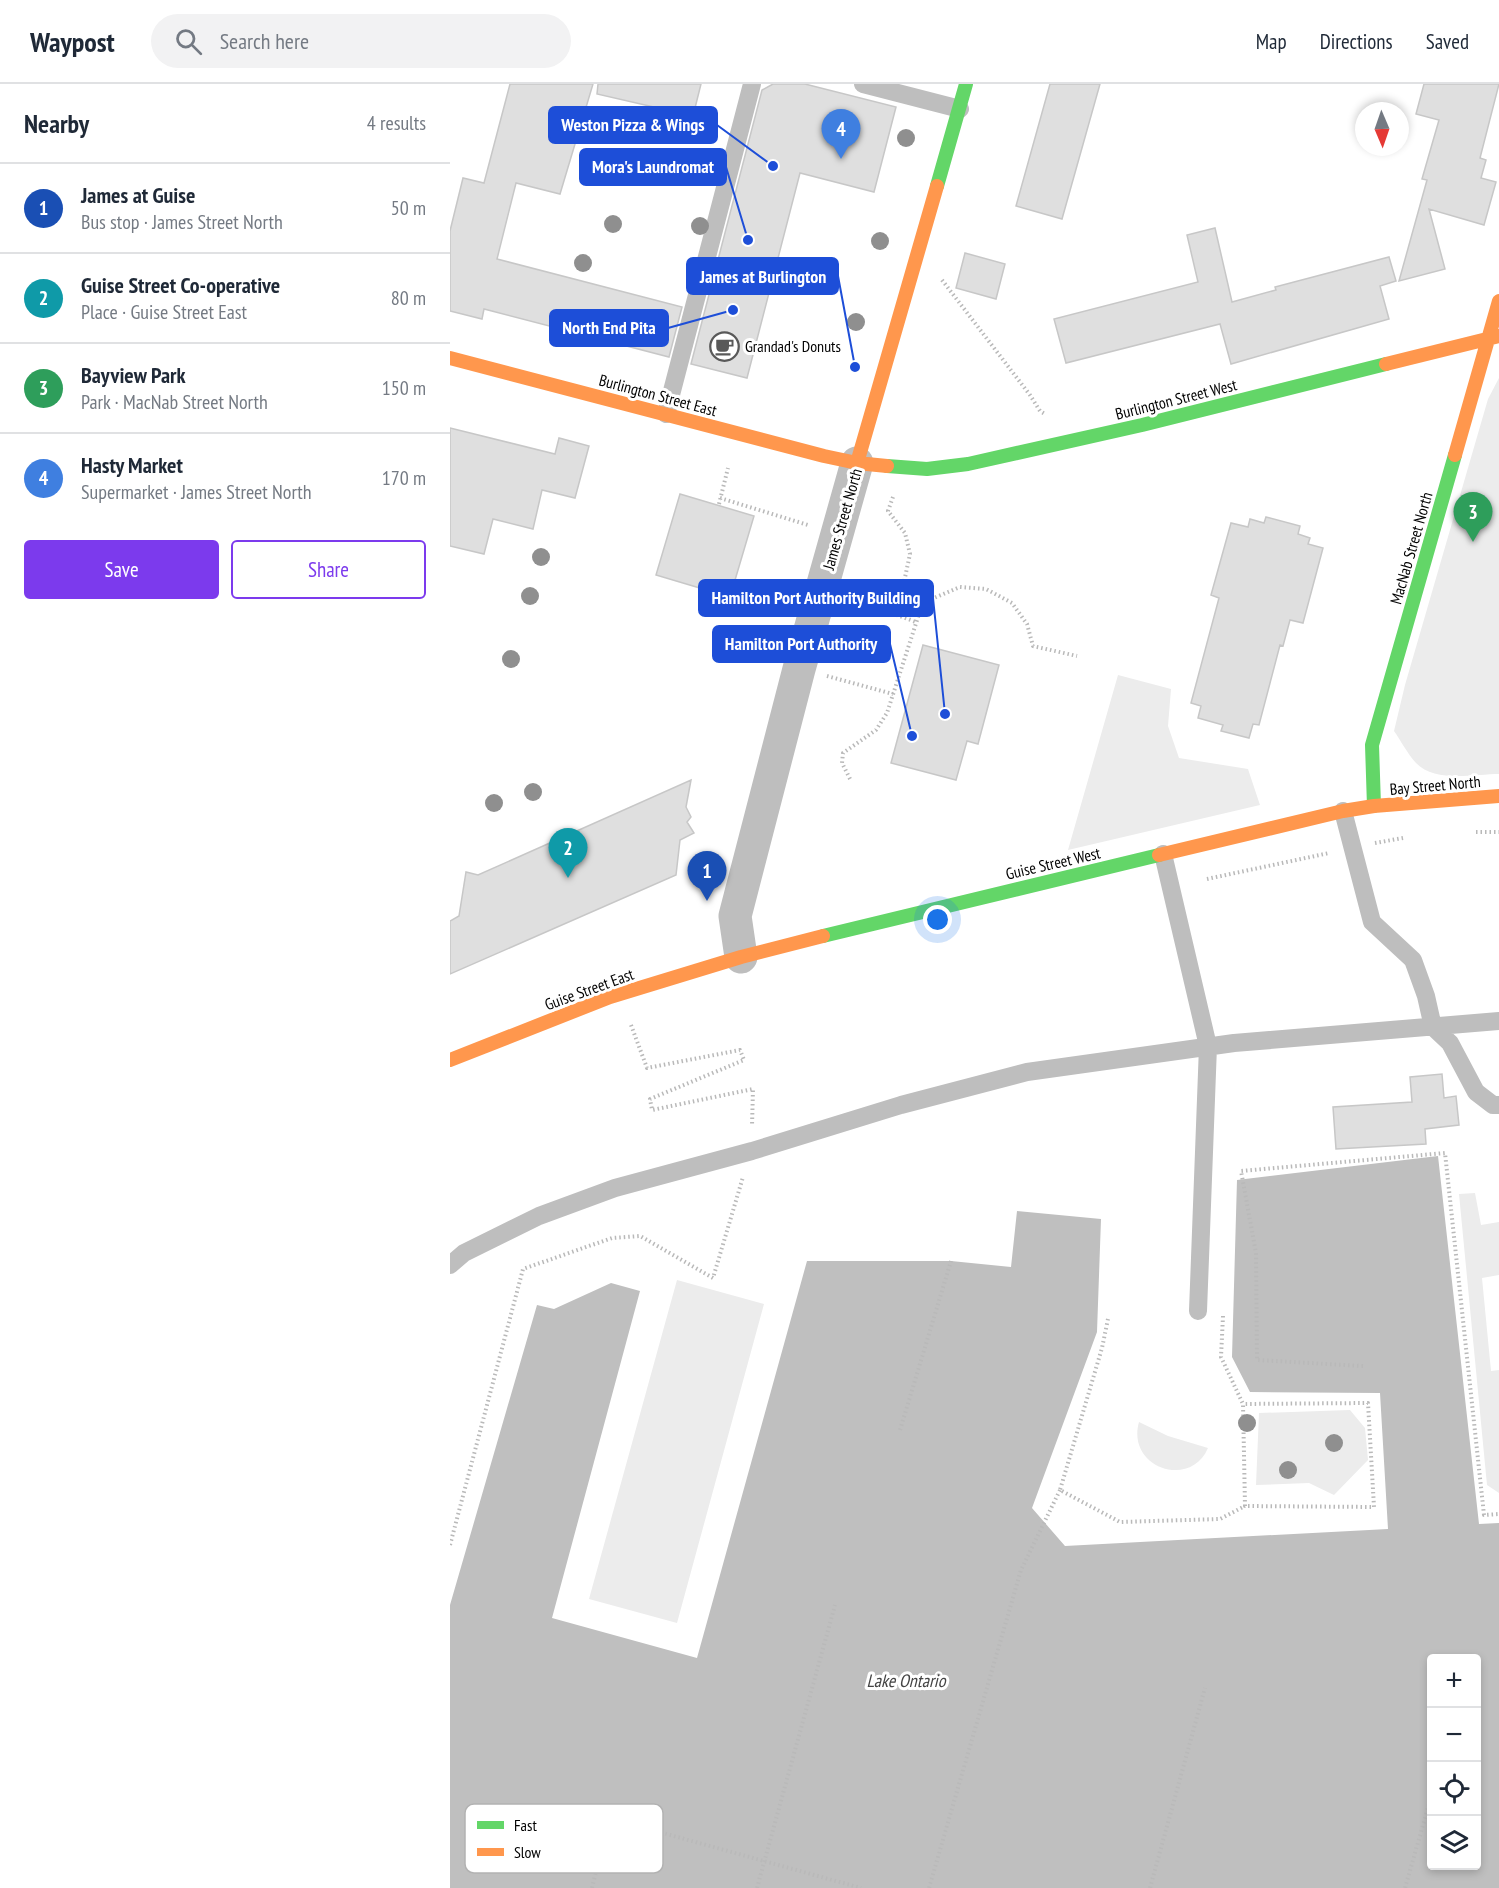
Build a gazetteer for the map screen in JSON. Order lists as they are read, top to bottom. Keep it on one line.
{"streets":{"street":["Burlington Street East","Burlington Street West","James Street North","MacNab Street North","Bay Street North","Guise Street West","Guise Street East"]},"crossings":[["Burlington Street East","Burlington Street West"],["Burlington Street East","James Street North"],["Burlington Street West","James Street North"],["Burlington Street West","MacNab Street North"],["James Street North","Guise Street West"],["James Street North","Guise Street East"],["MacNab Street North","Bay Street North"],["MacNab Street North","Guise Street West"],["Bay Street North","Guise Street West"],["Guise Street West","Guise Street East"]],"water":["Lake Ontario"],"places":{"other":["Weston Pizza & Wings","Mora's Laundromat","North End Pita","James at Burlington","Hamilton Port Authority Building","Hamilton Port Authority"],"cafe":["Grandad's Donuts"]},"legend":["Fast","Slow"],"north":"bottom","page":{"header":"Waypost","search":"Search here","nav":["Map","Directions","Saved"],"heading":["Nearby","4 results"],"pins":["4","3","2","1"],"list":[{"mark":"1","name":"James at Guise","note":"Bus stop · James Street North","value":"50 m"},{"mark":"2","name":"Guise Street Co-operative","note":"Place · Guise Street East","value":"80 m"},{"mark":"3","name":"Bayview Park","note":"Park · MacNab Street North","value":"150 m"},{"mark":"4","name":"Hasty Market","note":"Supermarket · James Street North","value":"170 m"}],"buttons":["Save","Share"],"map_buttons":["+","−"]}}
